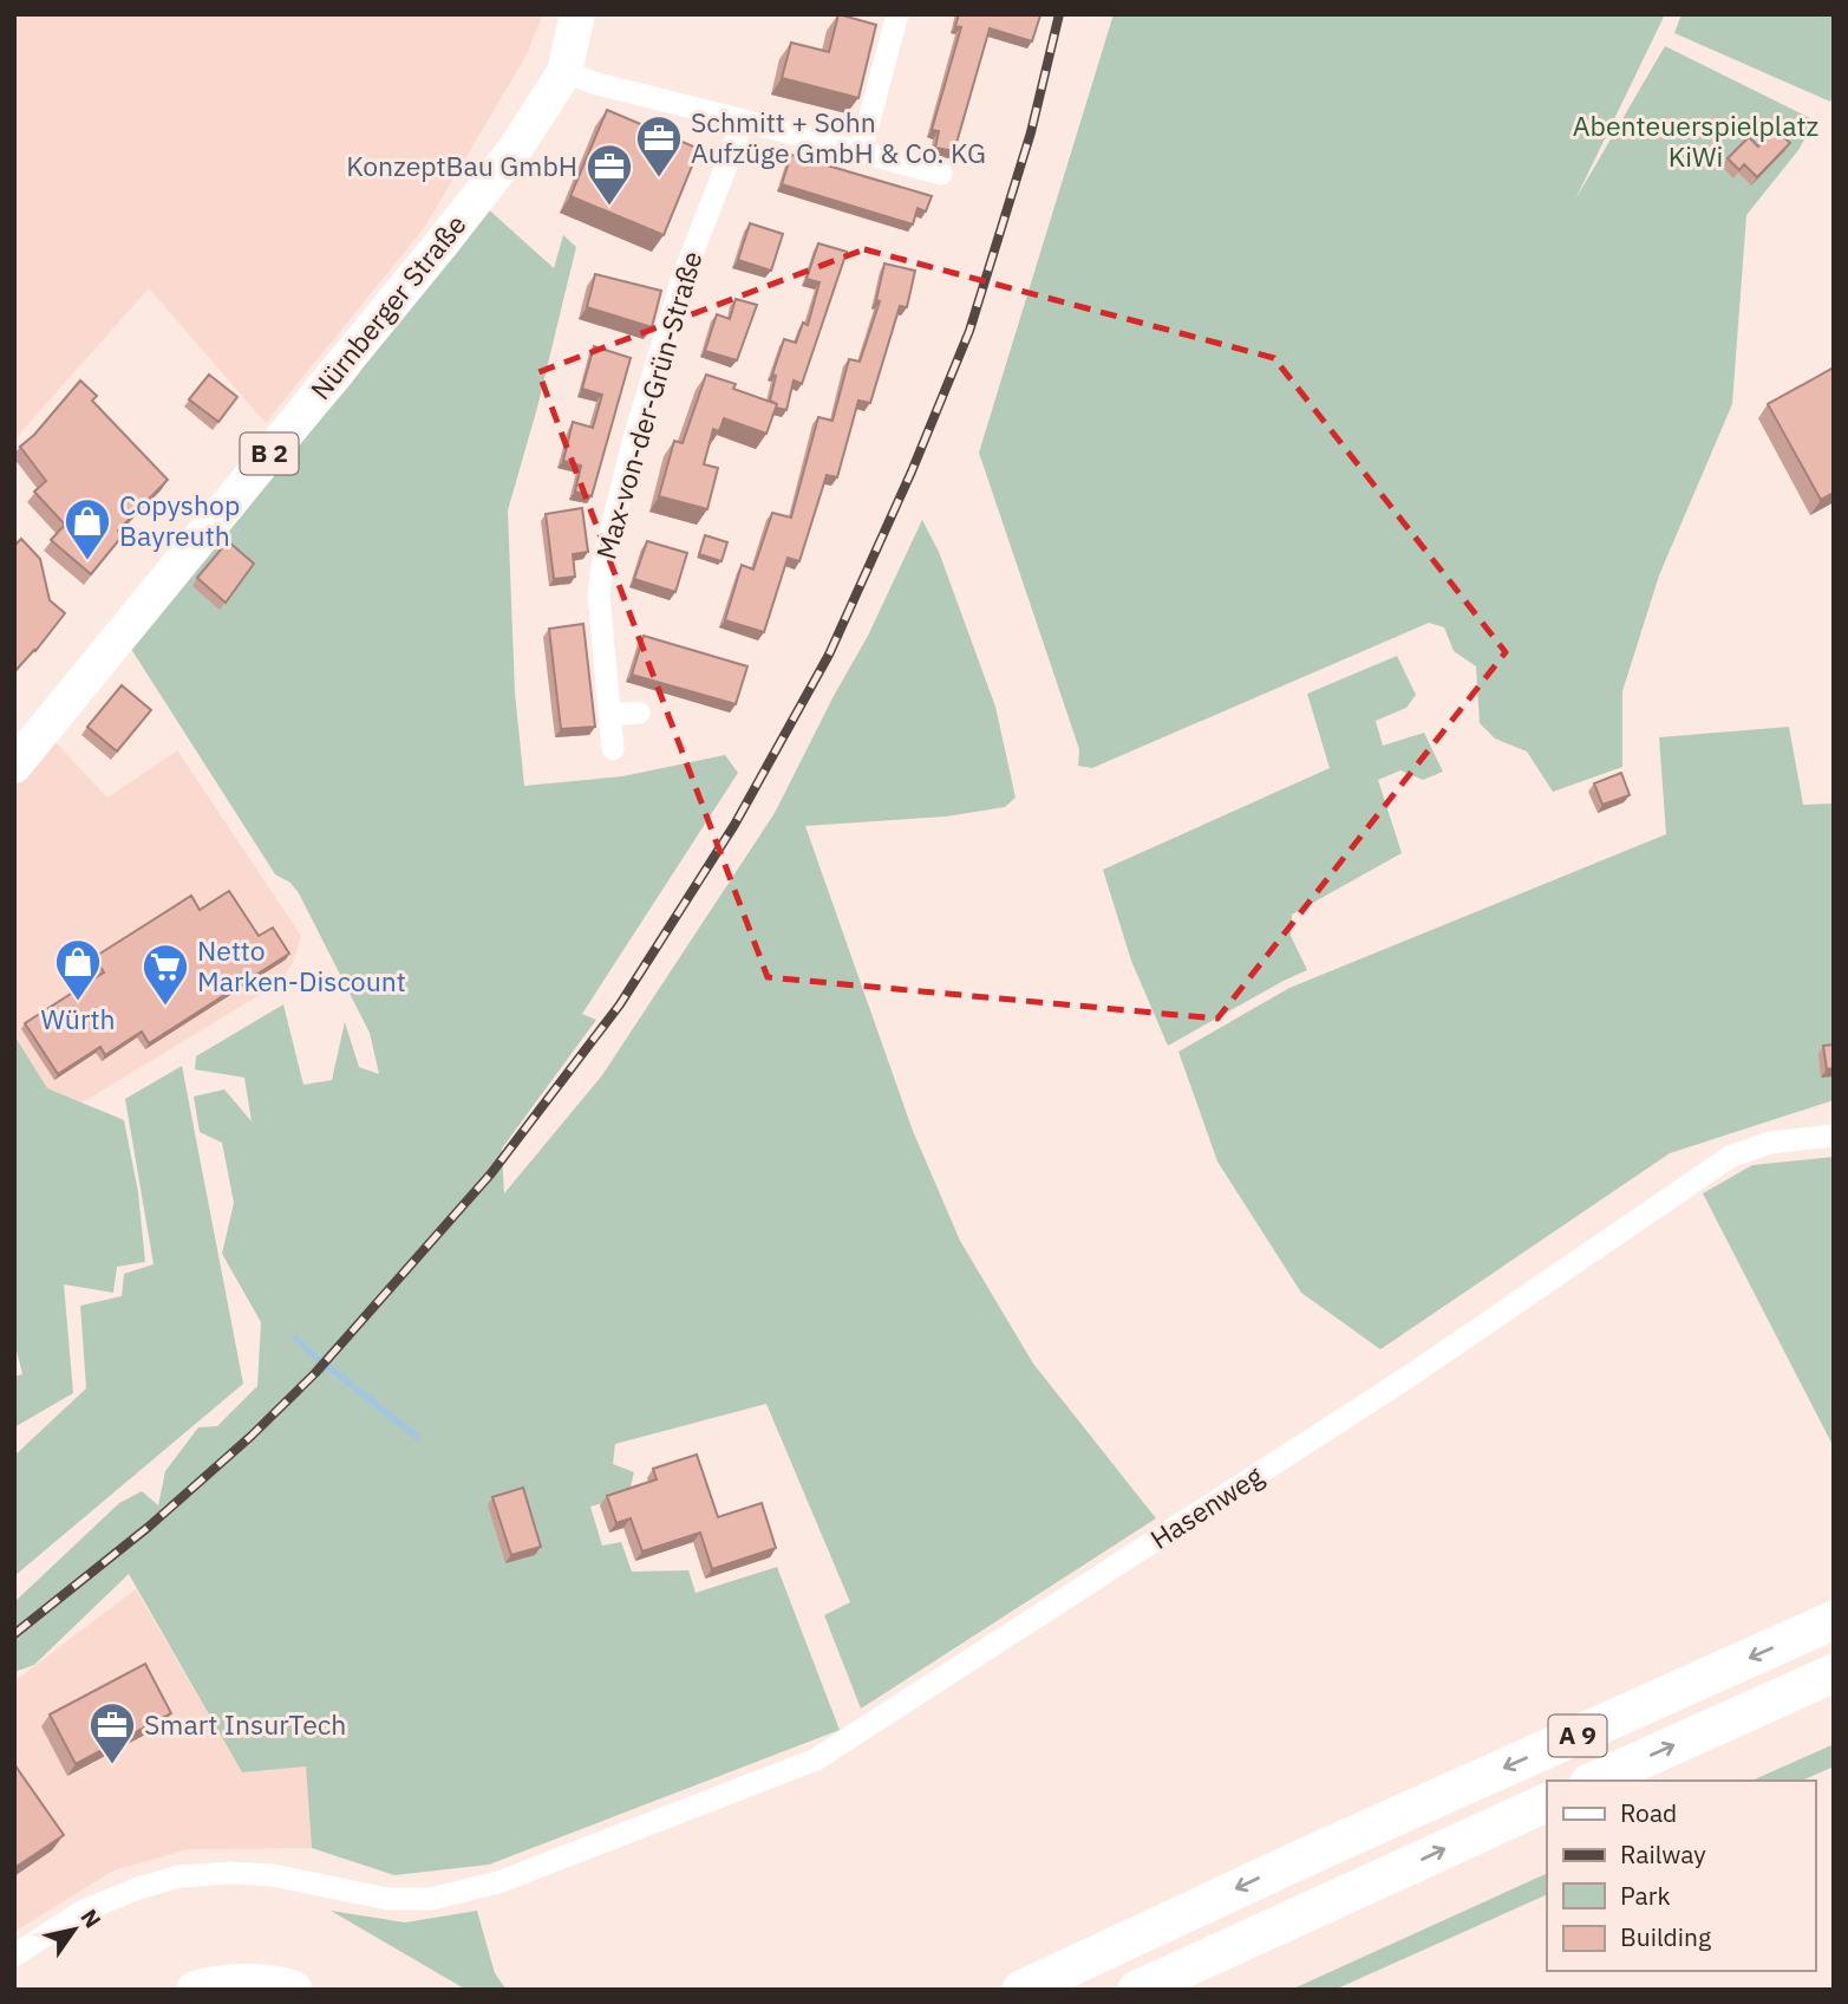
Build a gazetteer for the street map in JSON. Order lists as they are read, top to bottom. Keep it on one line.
{"streets":{"highway":["A 9"],"main road":["Nürnberger Straße","B 2"],"street":["Max-von-der-Grün-Straße","Hasenweg"]},"parks":["Abenteuerspielplatz KiWi"],"places":{"office":["Schmitt + Sohn Aufzüge GmbH & Co. KG","KonzeptBau GmbH","Smart InsurTech"],"shop":["Copyshop Bayreuth","Würth"],"supermarket":["Netto Marken-Discount"]},"legend":["Road","Railway","Park","Building"],"north":"top right"}
